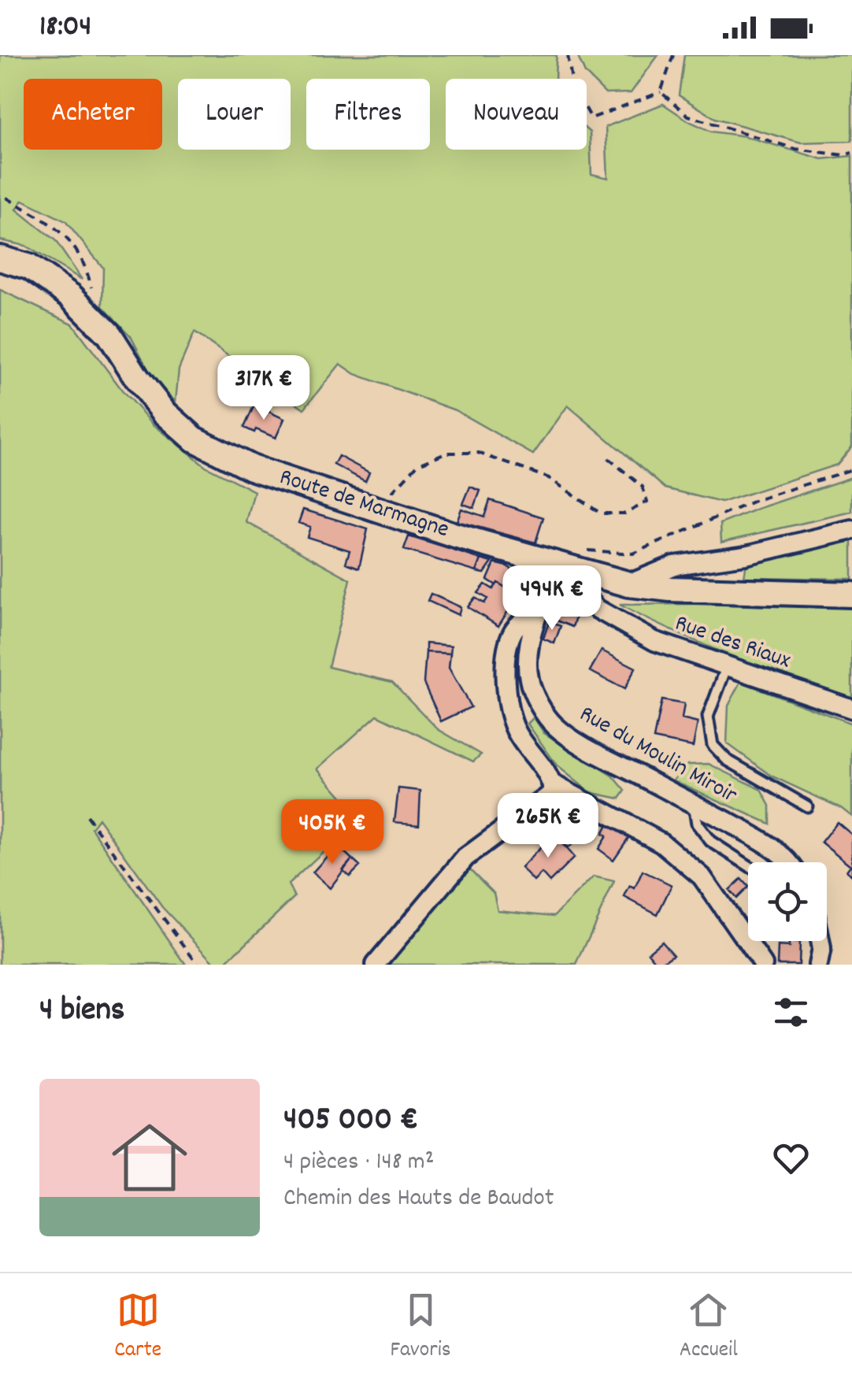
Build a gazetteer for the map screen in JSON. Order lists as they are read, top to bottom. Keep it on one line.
{"streets":{"street":["Route de Marmagne","Rue des Riaux","Rue du Moulin Miroir"]},"crossings":[["Route de Marmagne","Rue des Riaux"],["Route de Marmagne","Rue du Moulin Miroir"],["Rue des Riaux","Rue du Moulin Miroir"]],"page":{"status":"18:04","chip":["Acheter","Louer","Filtres","Nouveau"],"price":["317K €","494K €","265K €","405K €"],"heading":"4 biens","list":[{"name":"405 000 €","note":"4 pièces · 148 m² · Chemin des Hauts de Baudot"}],"tabs":["Carte","Favoris","Accueil"]}}
